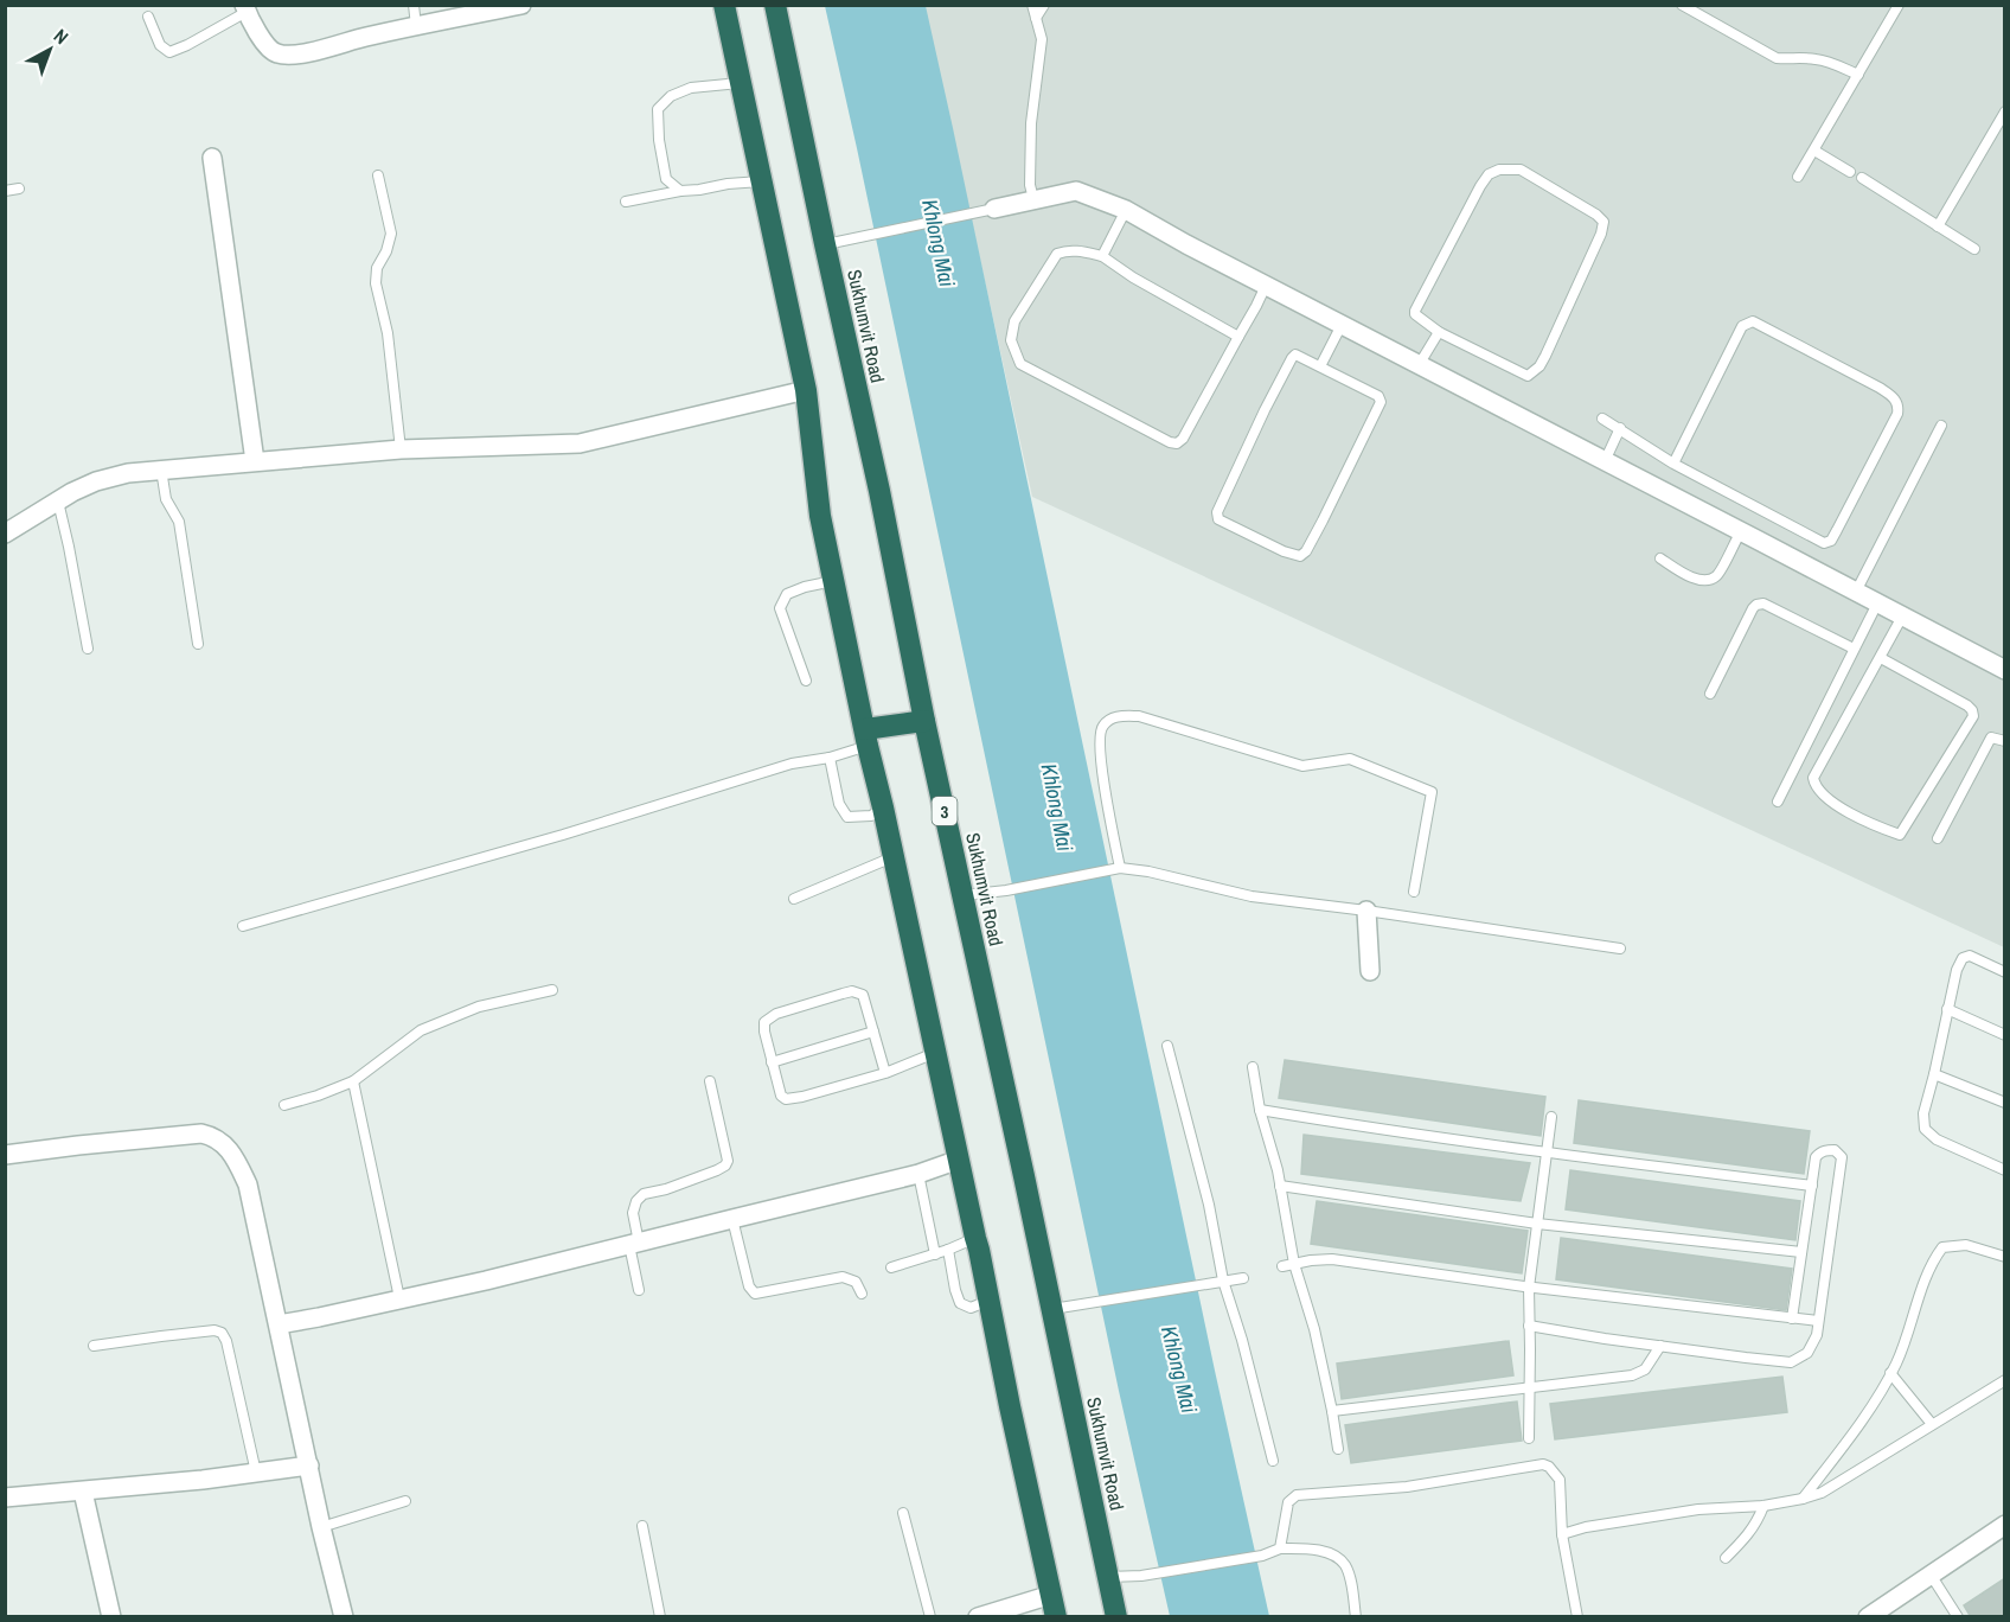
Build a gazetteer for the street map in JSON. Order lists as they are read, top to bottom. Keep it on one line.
{"streets":{"highway":["Sukhumvit Road","3"]},"water":["Khlong Mai"],"north":"top right"}
